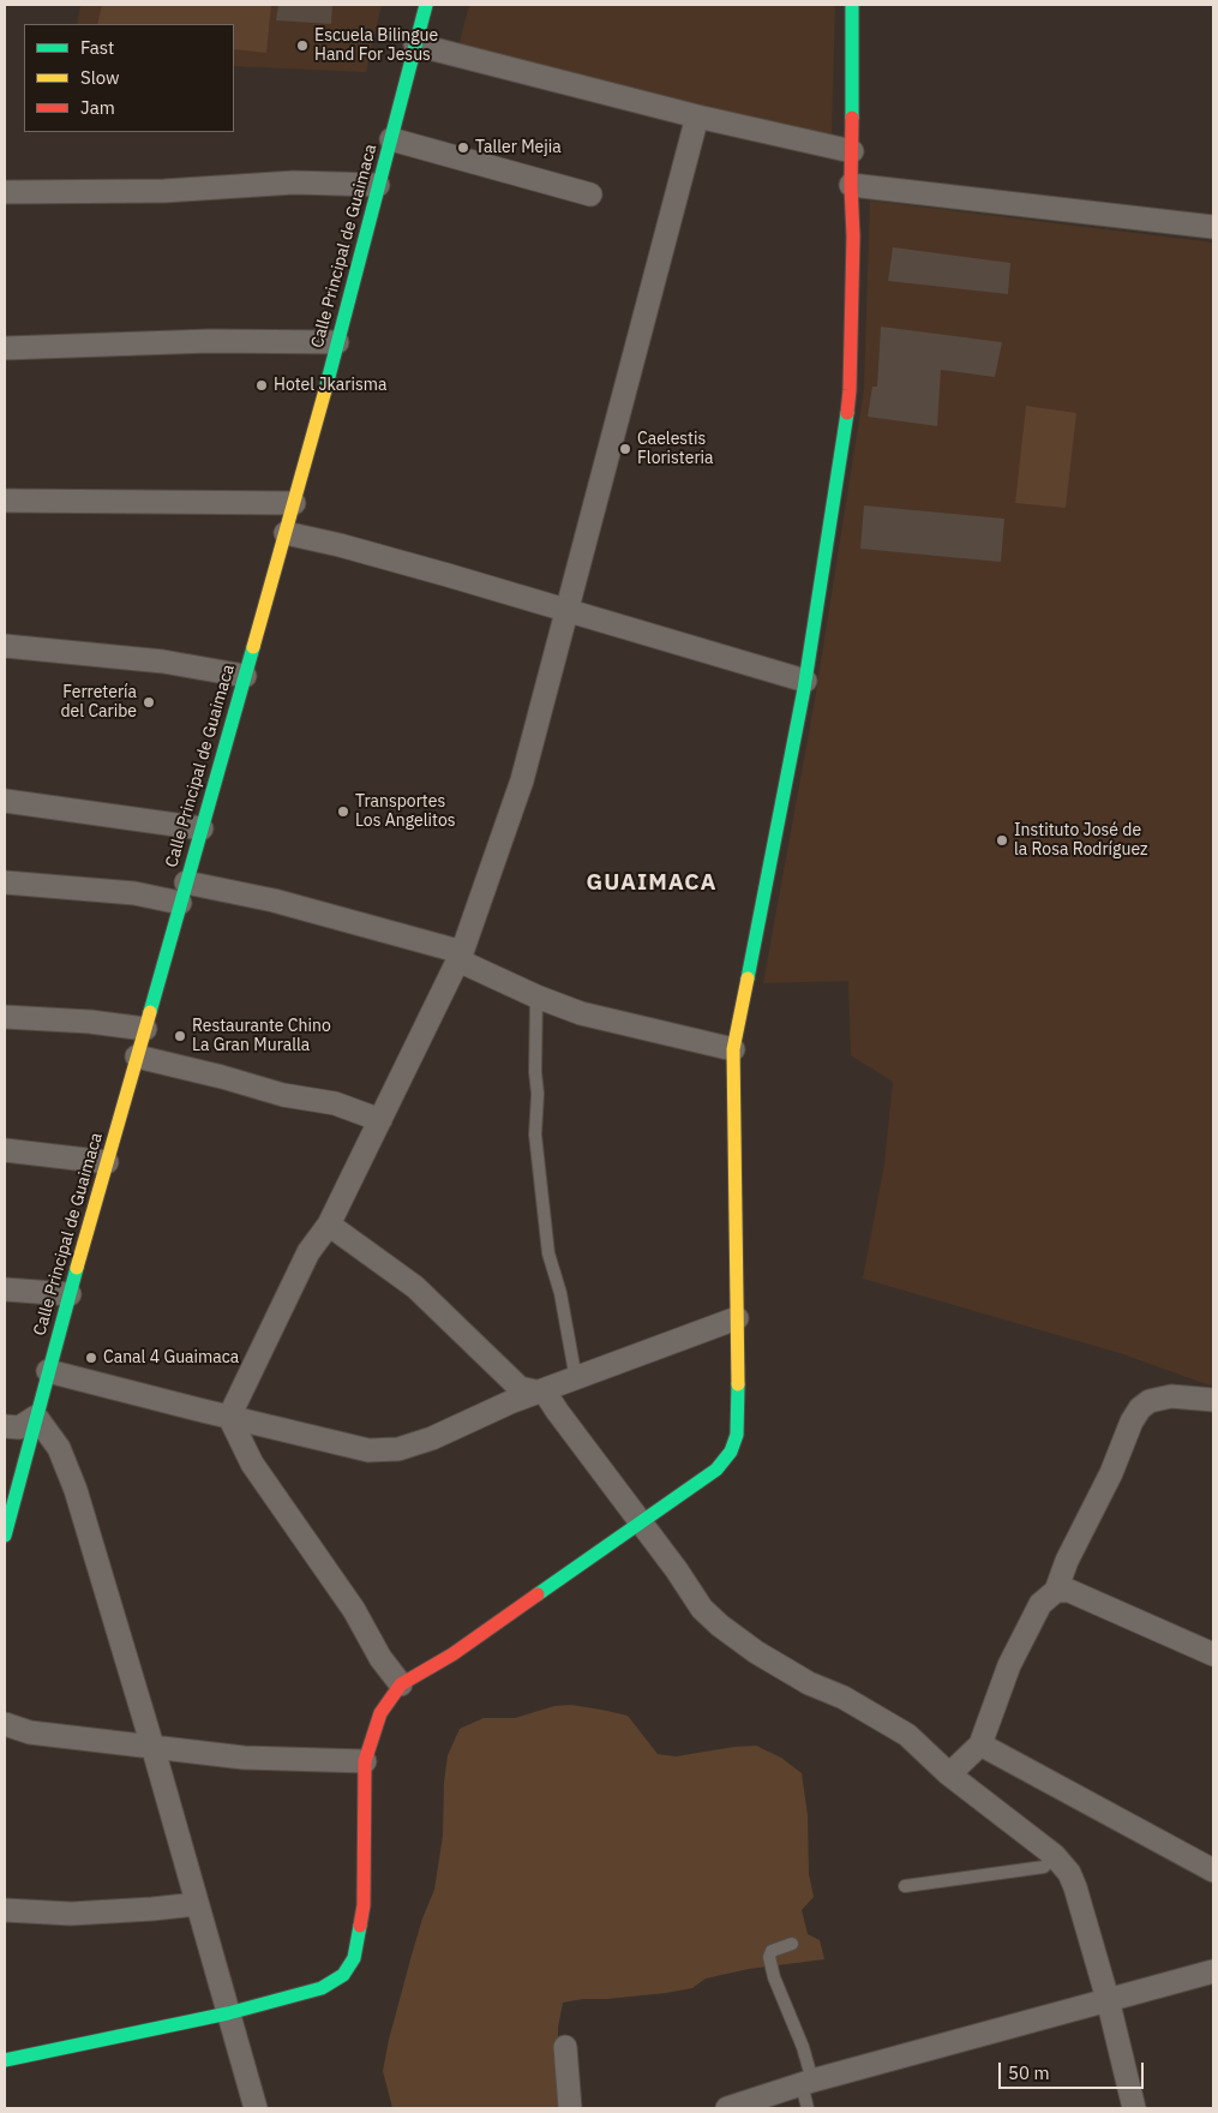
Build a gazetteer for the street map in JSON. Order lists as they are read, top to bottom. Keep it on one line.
{"streets":{"street":["Calle Principal de Guaimaca"]},"districts":["GUAIMACA"],"places":["Escuela Bilingue Hand For Jesus","Taller Mejia","Hotel Jkarisma","Caelestis Floristeria","Ferretería del Caribe","Transportes Los Angelitos","Instituto José de la Rosa Rodríguez","Restaurante Chino La Gran Muralla","Canal 4 Guaimaca"],"legend":["Fast","Slow","Jam"],"scale_bar":"50 m"}
